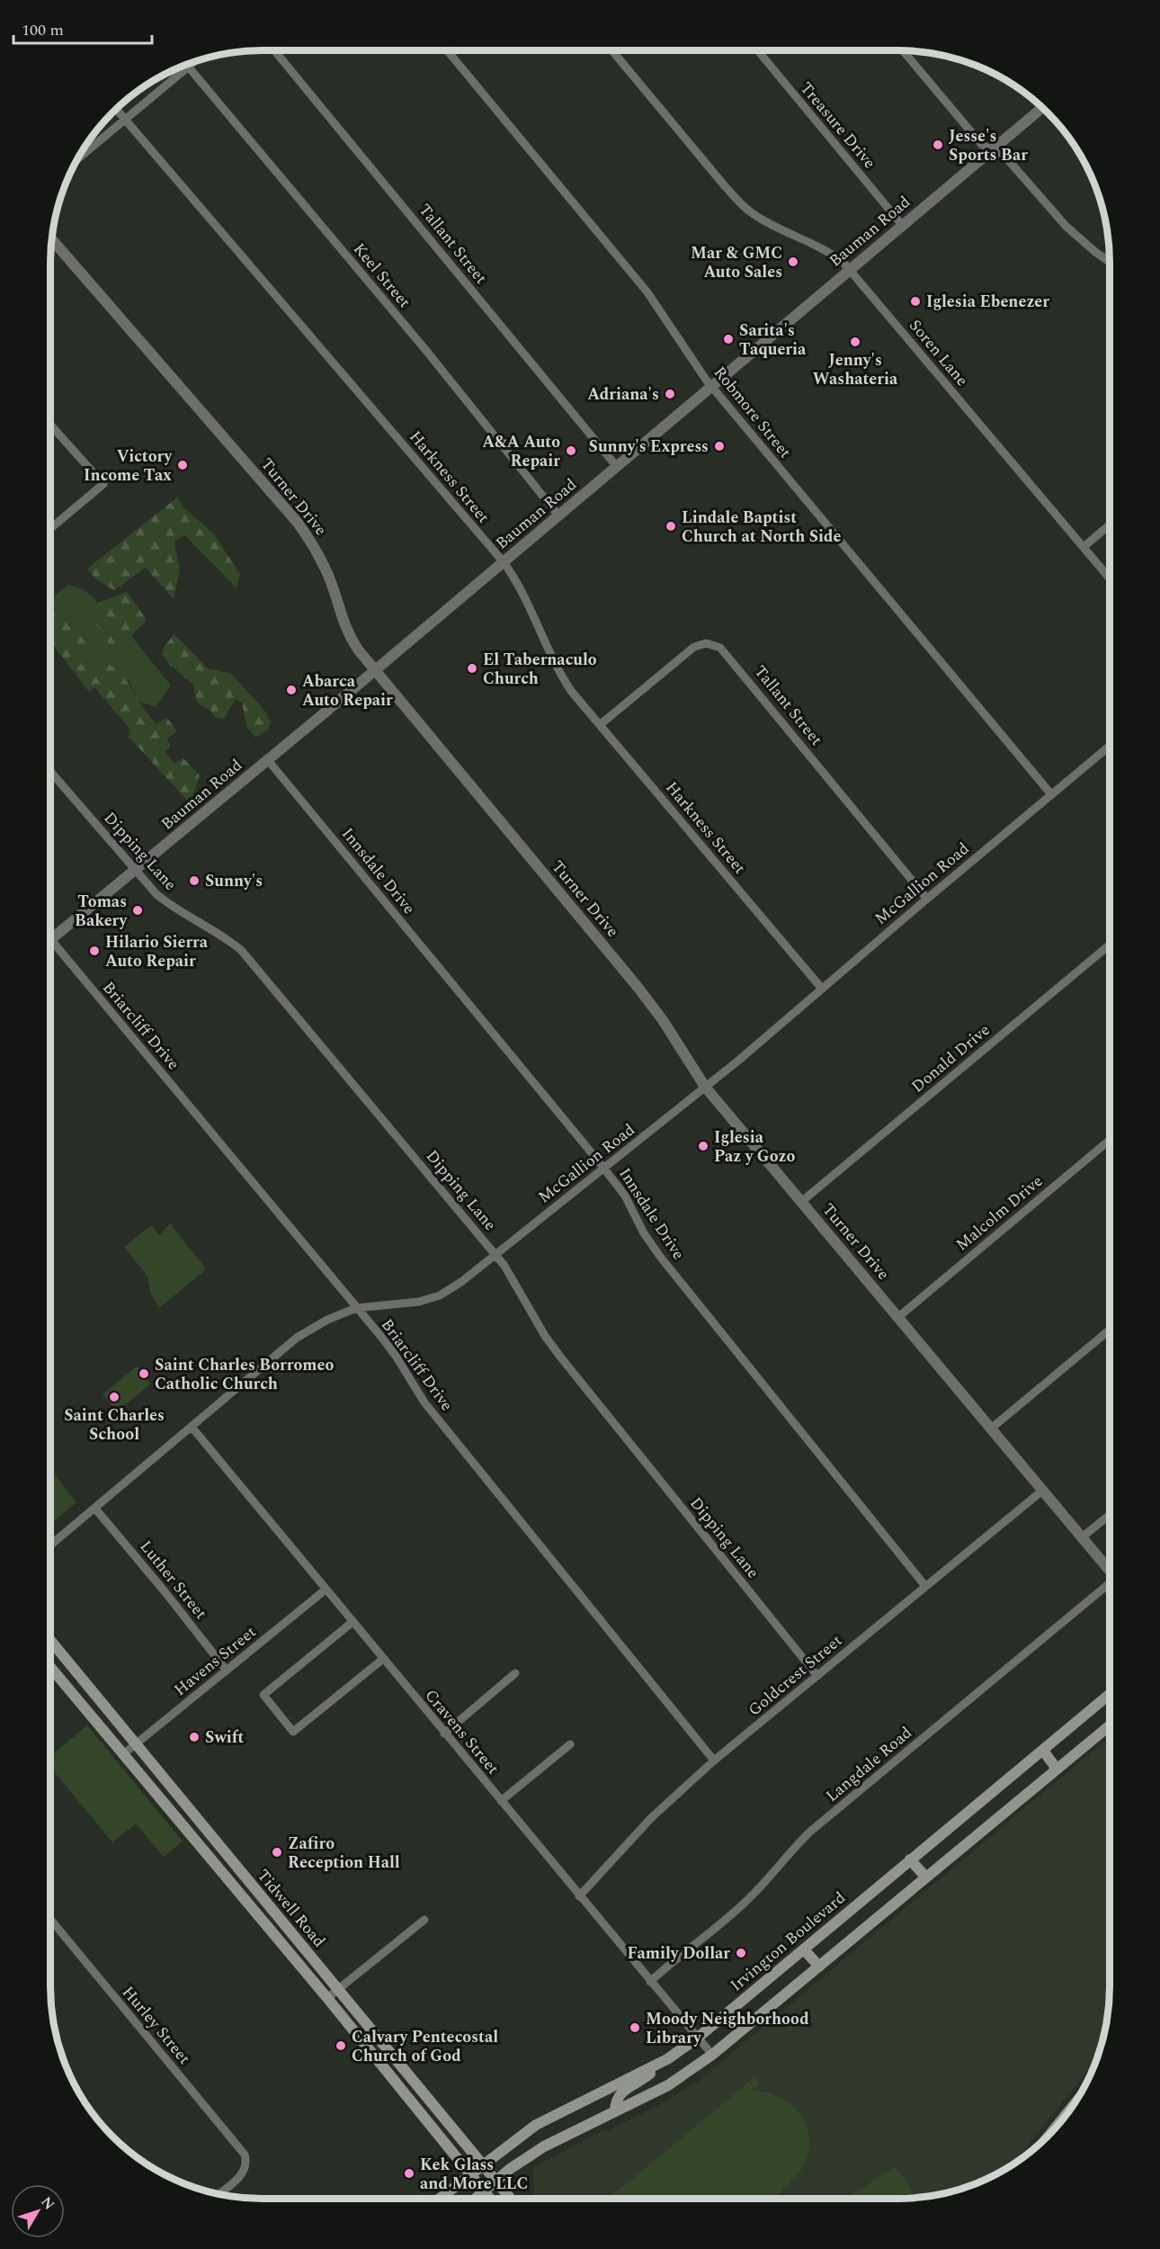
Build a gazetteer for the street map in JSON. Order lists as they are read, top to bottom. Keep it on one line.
{"streets":{"main road":["Tidwell Road","Irvington Boulevard"],"street":["Treasure Drive","Bauman Road","Tallant Street","Keel Street","Soren Lane","Robmore Street","Harkness Street","Turner Drive","Dipping Lane","Innsdale Drive","McGallion Road","Briarcliff Drive","Donald Drive","Malcolm Drive","Luther Street","Havens Street","Goldcrest Street","Cravens Street","Langdale Road","Hurley Street"]},"crossings":[["Treasure Drive","Bauman Road"],["Bauman Road","Tallant Street"],["Bauman Road","Keel Street"],["Bauman Road","Soren Lane"],["Bauman Road","Robmore Street"],["Bauman Road","Harkness Street"],["Bauman Road","Turner Drive"],["Bauman Road","Dipping Lane"],["Bauman Road","Innsdale Drive"],["Bauman Road","Briarcliff Drive"],["Tallant Street","Harkness Street"],["Tallant Street","McGallion Road"],["Robmore Street","McGallion Road"],["Harkness Street","McGallion Road"],["Turner Drive","McGallion Road"],["Turner Drive","Donald Drive"],["Turner Drive","Malcolm Drive"],["Turner Drive","Goldcrest Street"],["Dipping Lane","McGallion Road"],["Dipping Lane","Goldcrest Street"],["Innsdale Drive","McGallion Road"],["Innsdale Drive","Goldcrest Street"],["McGallion Road","Briarcliff Drive"],["McGallion Road","Luther Street"],["McGallion Road","Cravens Street"],["Briarcliff Drive","Goldcrest Street"],["Luther Street","Havens Street"],["Havens Street","Cravens Street"],["Havens Street","Tidwell Road"],["Goldcrest Street","Cravens Street"],["Cravens Street","Langdale Road"],["Cravens Street","Irvington Boulevard"],["Tidwell Road","Irvington Boulevard"]],"places":["Jesse's Sports Bar","Mar & GMC Auto Sales","Iglesia Ebenezer","Sarita's Taqueria","Jenny's Washateria","Adriana's","Sunny's Express","A&A Auto Repair","Victory Income Tax","Lindale Baptist Church at North Side","El Tabernaculo Church","Abarca Auto Repair","Sunny's","Tomas Bakery","Hilario Sierra Auto Repair","Iglesia Paz y Gozo","Saint Charles Borromeo Catholic Church","Saint Charles School","Swift","Zafiro Reception Hall","Family Dollar","Moody Neighborhood Library","Calvary Pentecostal Church of God","Kek Glass and More LLC"],"scale_bar":"100 m","north":"top right"}
